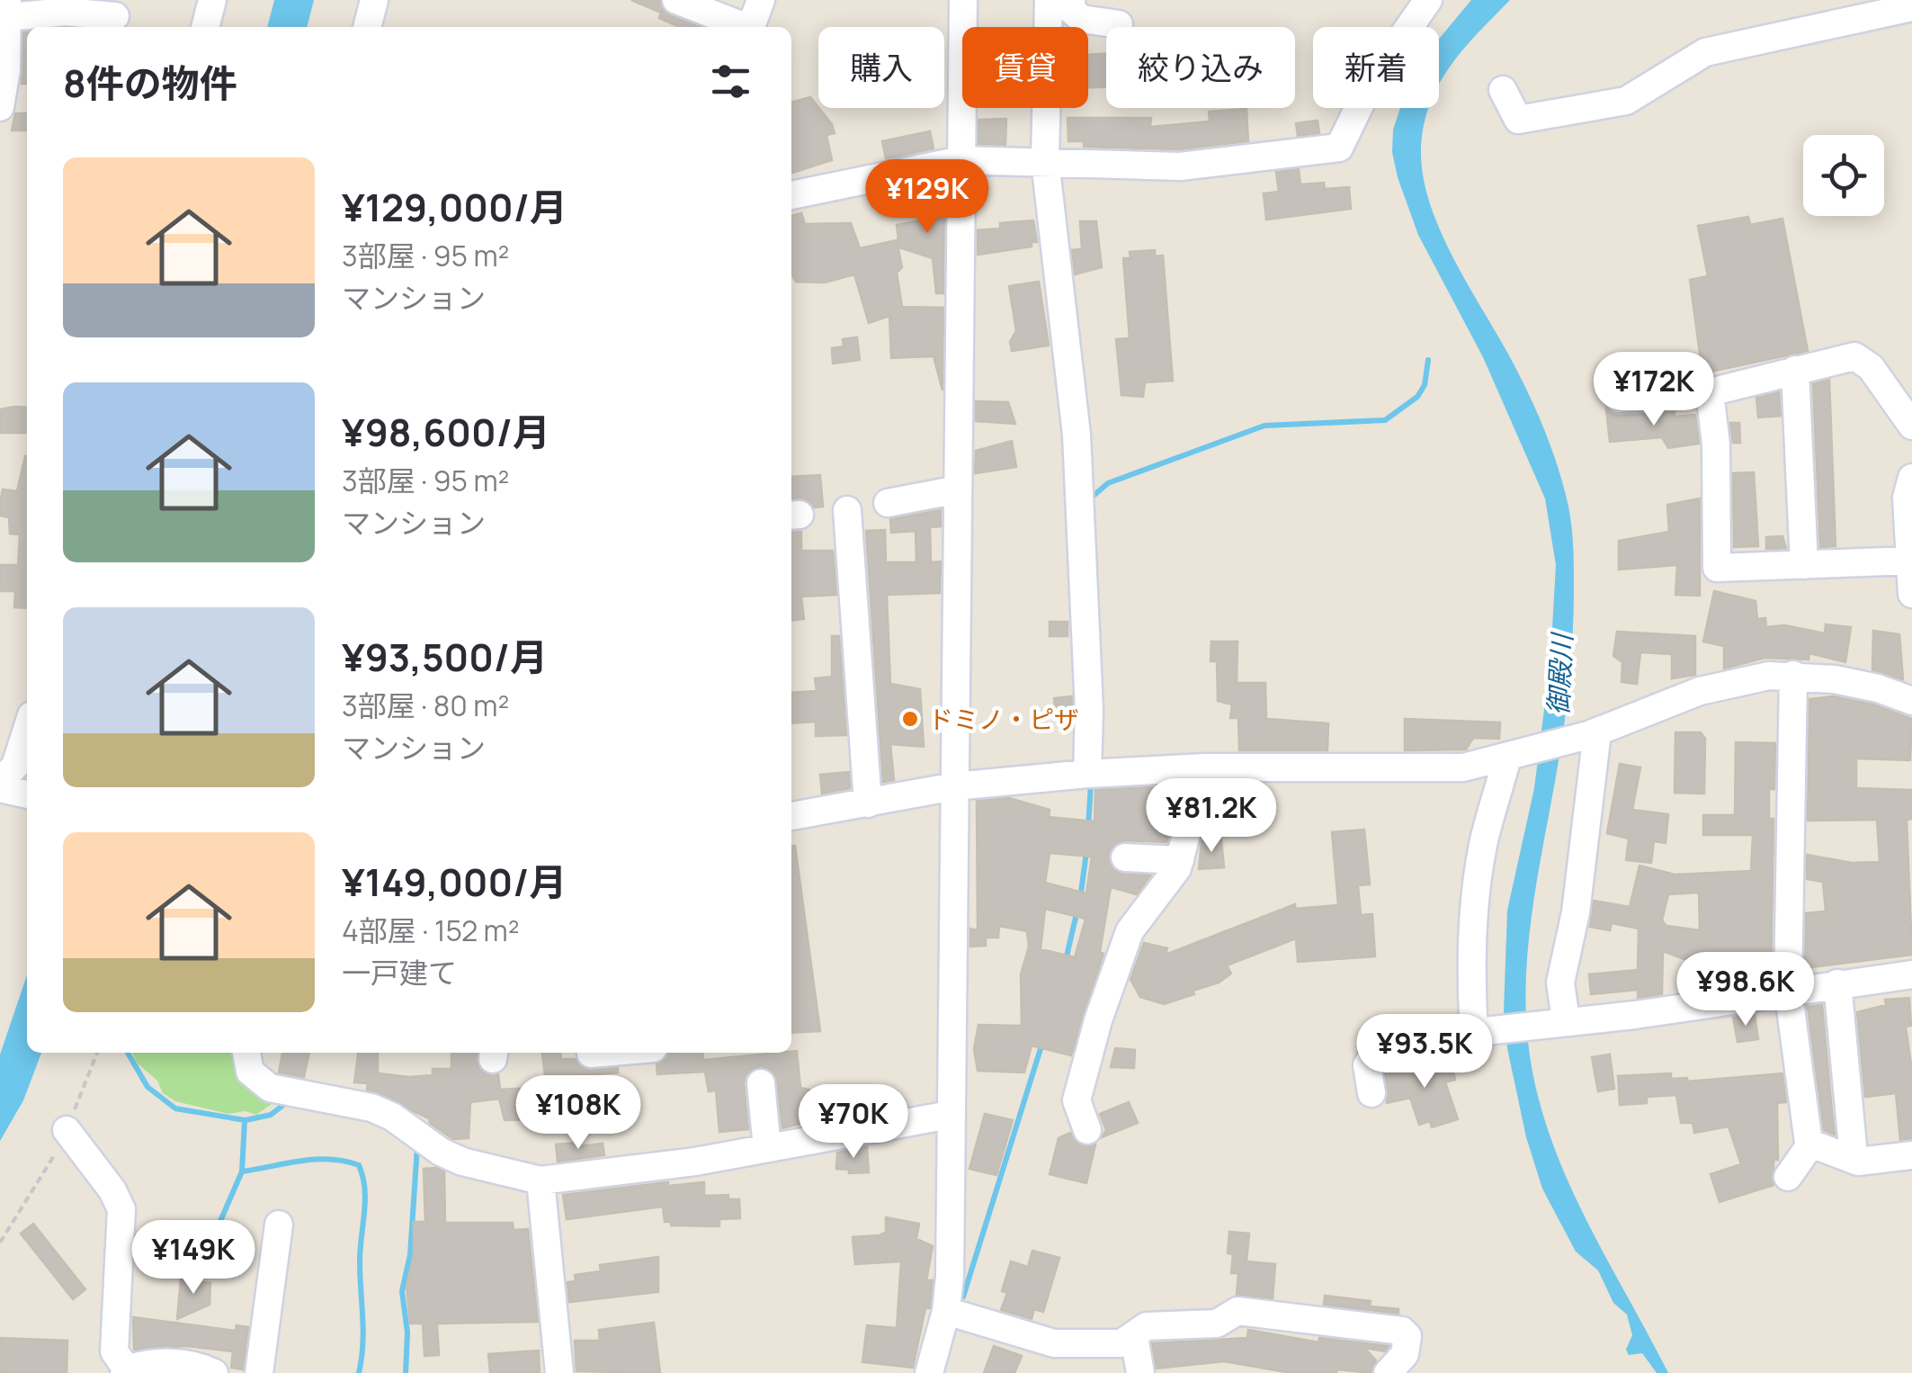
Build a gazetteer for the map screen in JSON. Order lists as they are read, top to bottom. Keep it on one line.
{"water":["御殿川"],"places":["ドミノ・ピザ"],"page":{"chip":["購入","賃貸","絞り込み","新着"],"heading":"8件の物件","list":[{"name":"¥129,000/月","note":"3部屋 · 95 m² · マンション"},{"name":"¥98,600/月","note":"3部屋 · 95 m² · マンション"},{"name":"¥93,500/月","note":"3部屋 · 80 m² · マンション"},{"name":"¥149,000/月","note":"4部屋 · 152 m² · 一戸建て"}],"price":["¥129K","¥172K","¥81.2K","¥98.6K","¥93.5K","¥108K","¥70K","¥149K"]}}
